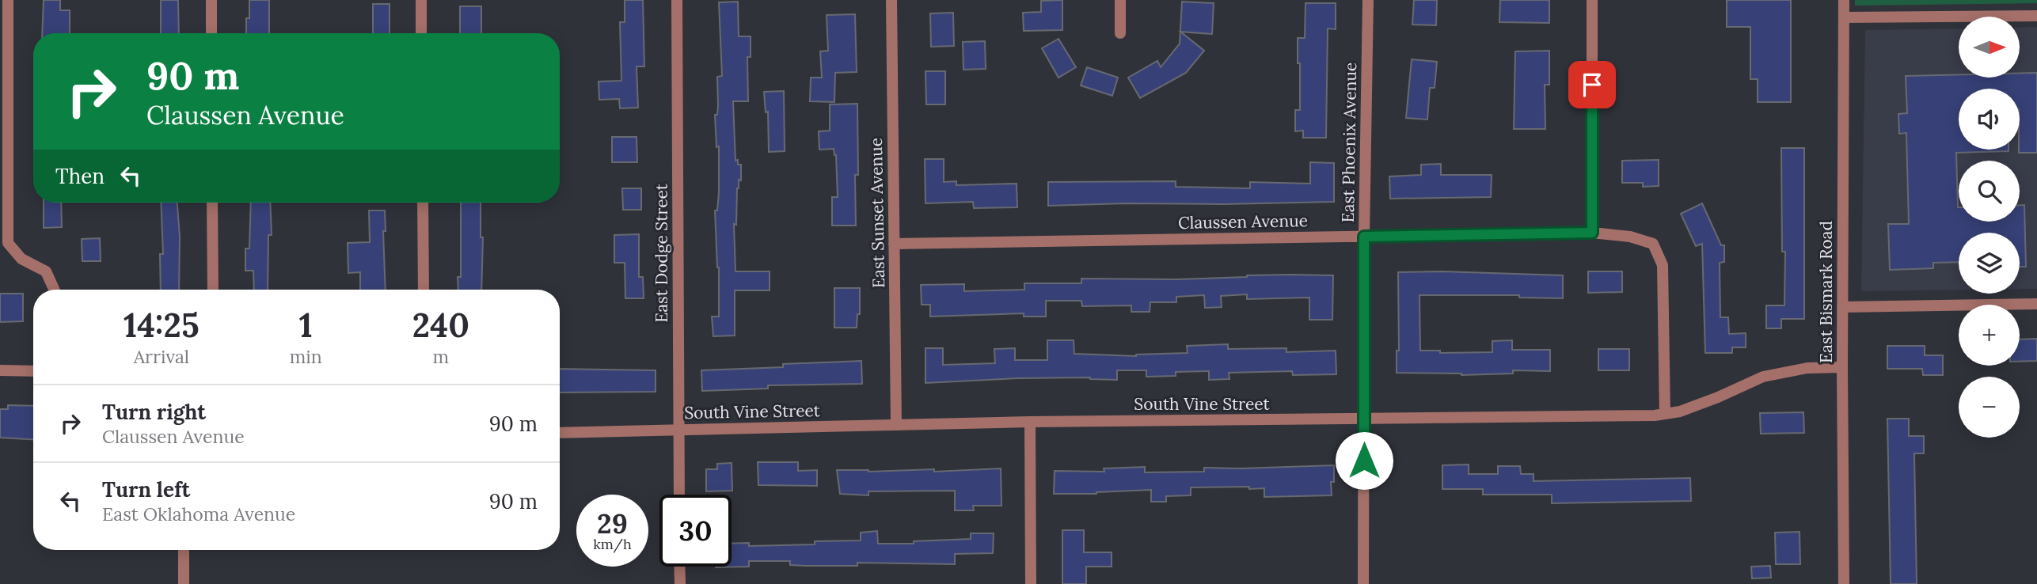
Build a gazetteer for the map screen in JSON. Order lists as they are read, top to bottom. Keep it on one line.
{"streets":{"street":["East Phoenix Avenue","East Sunset Avenue","Claussen Avenue","East Dodge Street","East Bismark Road","South Vine Street"]},"crossings":[["East Phoenix Avenue","Claussen Avenue"],["East Phoenix Avenue","South Vine Street"],["East Sunset Avenue","Claussen Avenue"],["East Sunset Avenue","South Vine Street"],["Claussen Avenue","South Vine Street"],["East Dodge Street","South Vine Street"],["East Bismark Road","South Vine Street"]],"north":"right","page":{"map_buttons":["+","−"],"turn":["90 m","Claussen Avenue"],"then":"Then","eta":["14:25","Arrival","1","min","240","m"],"list":[{"name":"Turn right","note":"Claussen Avenue","value":"90 m"},{"name":"Turn left","note":"East Oklahoma Avenue","value":"90 m"}],"speed":"29 km/h","limit":"30"}}
